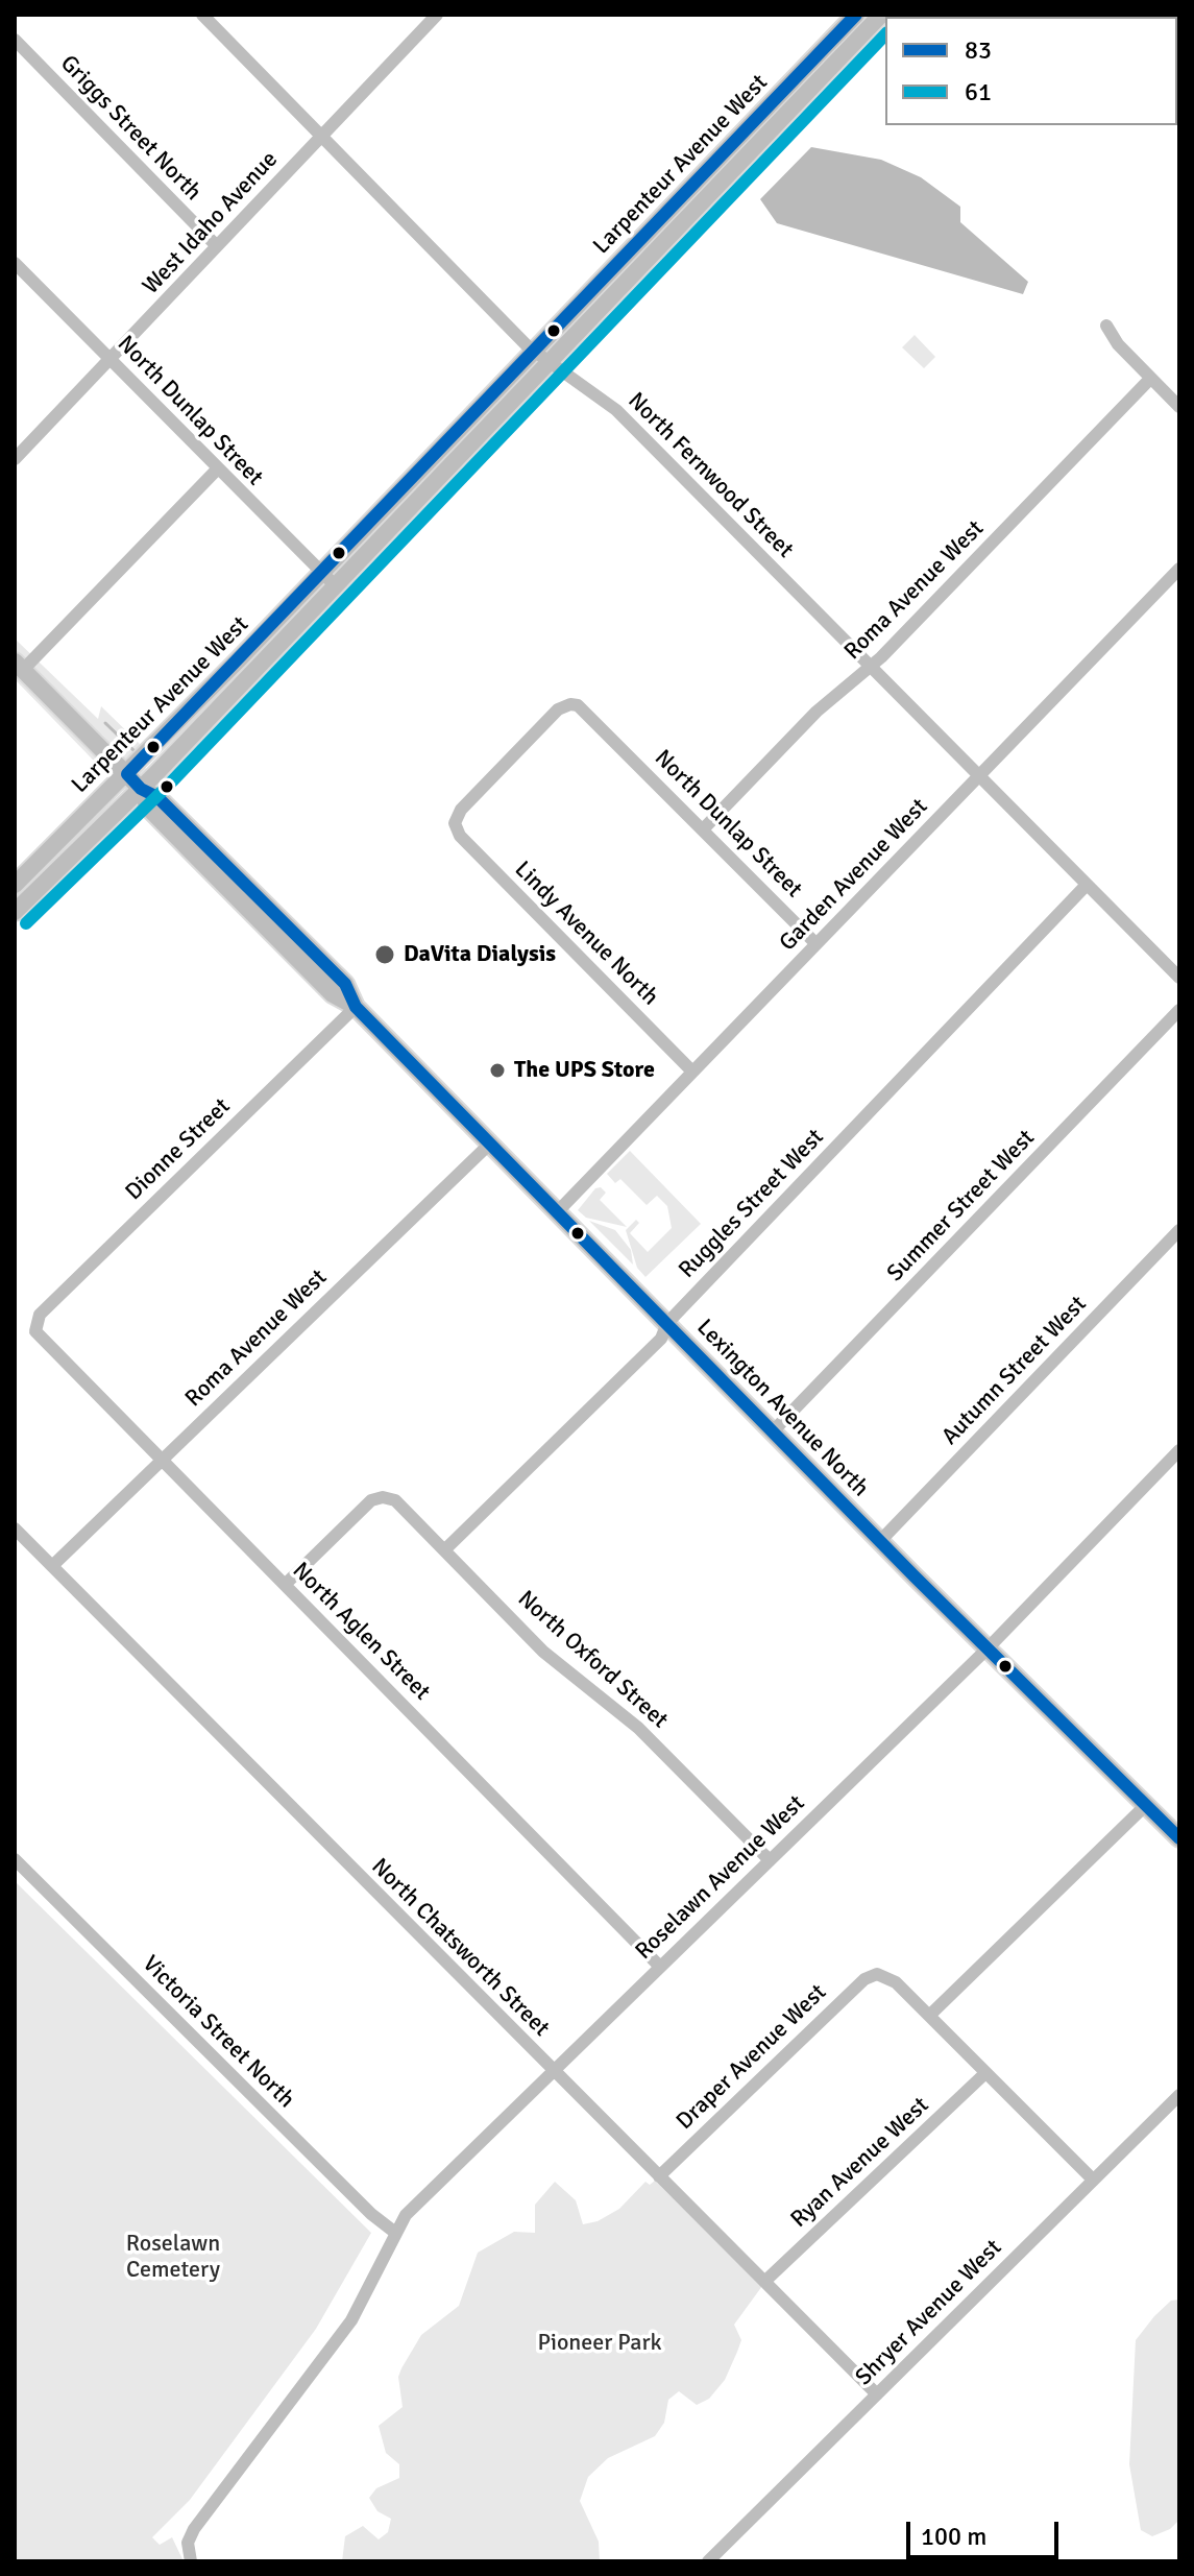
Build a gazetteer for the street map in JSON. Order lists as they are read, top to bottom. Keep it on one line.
{"streets":{"main road":["Larpenteur Avenue West","Lexington Avenue North"],"street":["Griggs Street North","West Idaho Avenue","North Dunlap Street","North Fernwood Street","Roma Avenue West","Garden Avenue West","Lindy Avenue North","Dionne Street","Ruggles Street West","Summer Street West","Autumn Street West","North Aglen Street","North Oxford Street","Roselawn Avenue West","North Chatsworth Street","Victoria Street North","Draper Avenue West","Ryan Avenue West","Shryer Avenue West"]},"crossings":[["Griggs Street North","West Idaho Avenue"],["Larpenteur Avenue West","North Dunlap Street"],["Larpenteur Avenue West","North Fernwood Street"],["Larpenteur Avenue West","Lexington Avenue North"],["West Idaho Avenue","North Dunlap Street"],["West Idaho Avenue","North Fernwood Street"],["North Dunlap Street","Roma Avenue West"],["North Dunlap Street","Garden Avenue West"],["North Dunlap Street","Lindy Avenue North"],["North Fernwood Street","Roma Avenue West"],["North Fernwood Street","Garden Avenue West"],["North Fernwood Street","Ruggles Street West"],["Roma Avenue West","Lexington Avenue North"],["Roma Avenue West","North Aglen Street"],["Roma Avenue West","North Chatsworth Street"],["Garden Avenue West","Lindy Avenue North"],["Garden Avenue West","Lexington Avenue North"],["Dionne Street","Lexington Avenue North"],["Dionne Street","North Aglen Street"],["Ruggles Street West","Lexington Avenue North"],["Ruggles Street West","North Oxford Street"],["Summer Street West","Lexington Avenue North"],["Autumn Street West","Lexington Avenue North"],["Lexington Avenue North","Roselawn Avenue West"],["North Aglen Street","North Oxford Street"],["North Aglen Street","Roselawn Avenue West"],["North Oxford Street","Roselawn Avenue West"],["Roselawn Avenue West","North Chatsworth Street"],["Roselawn Avenue West","Victoria Street North"],["North Chatsworth Street","Draper Avenue West"],["North Chatsworth Street","Ryan Avenue West"],["North Chatsworth Street","Shryer Avenue West"]],"parks":["Roselawn Cemetery","Pioneer Park"],"places":["DaVita Dialysis","The UPS Store"],"lines":["transit line 83","transit line 61"],"legend":["83","61"],"scale_bar":"100 m"}
